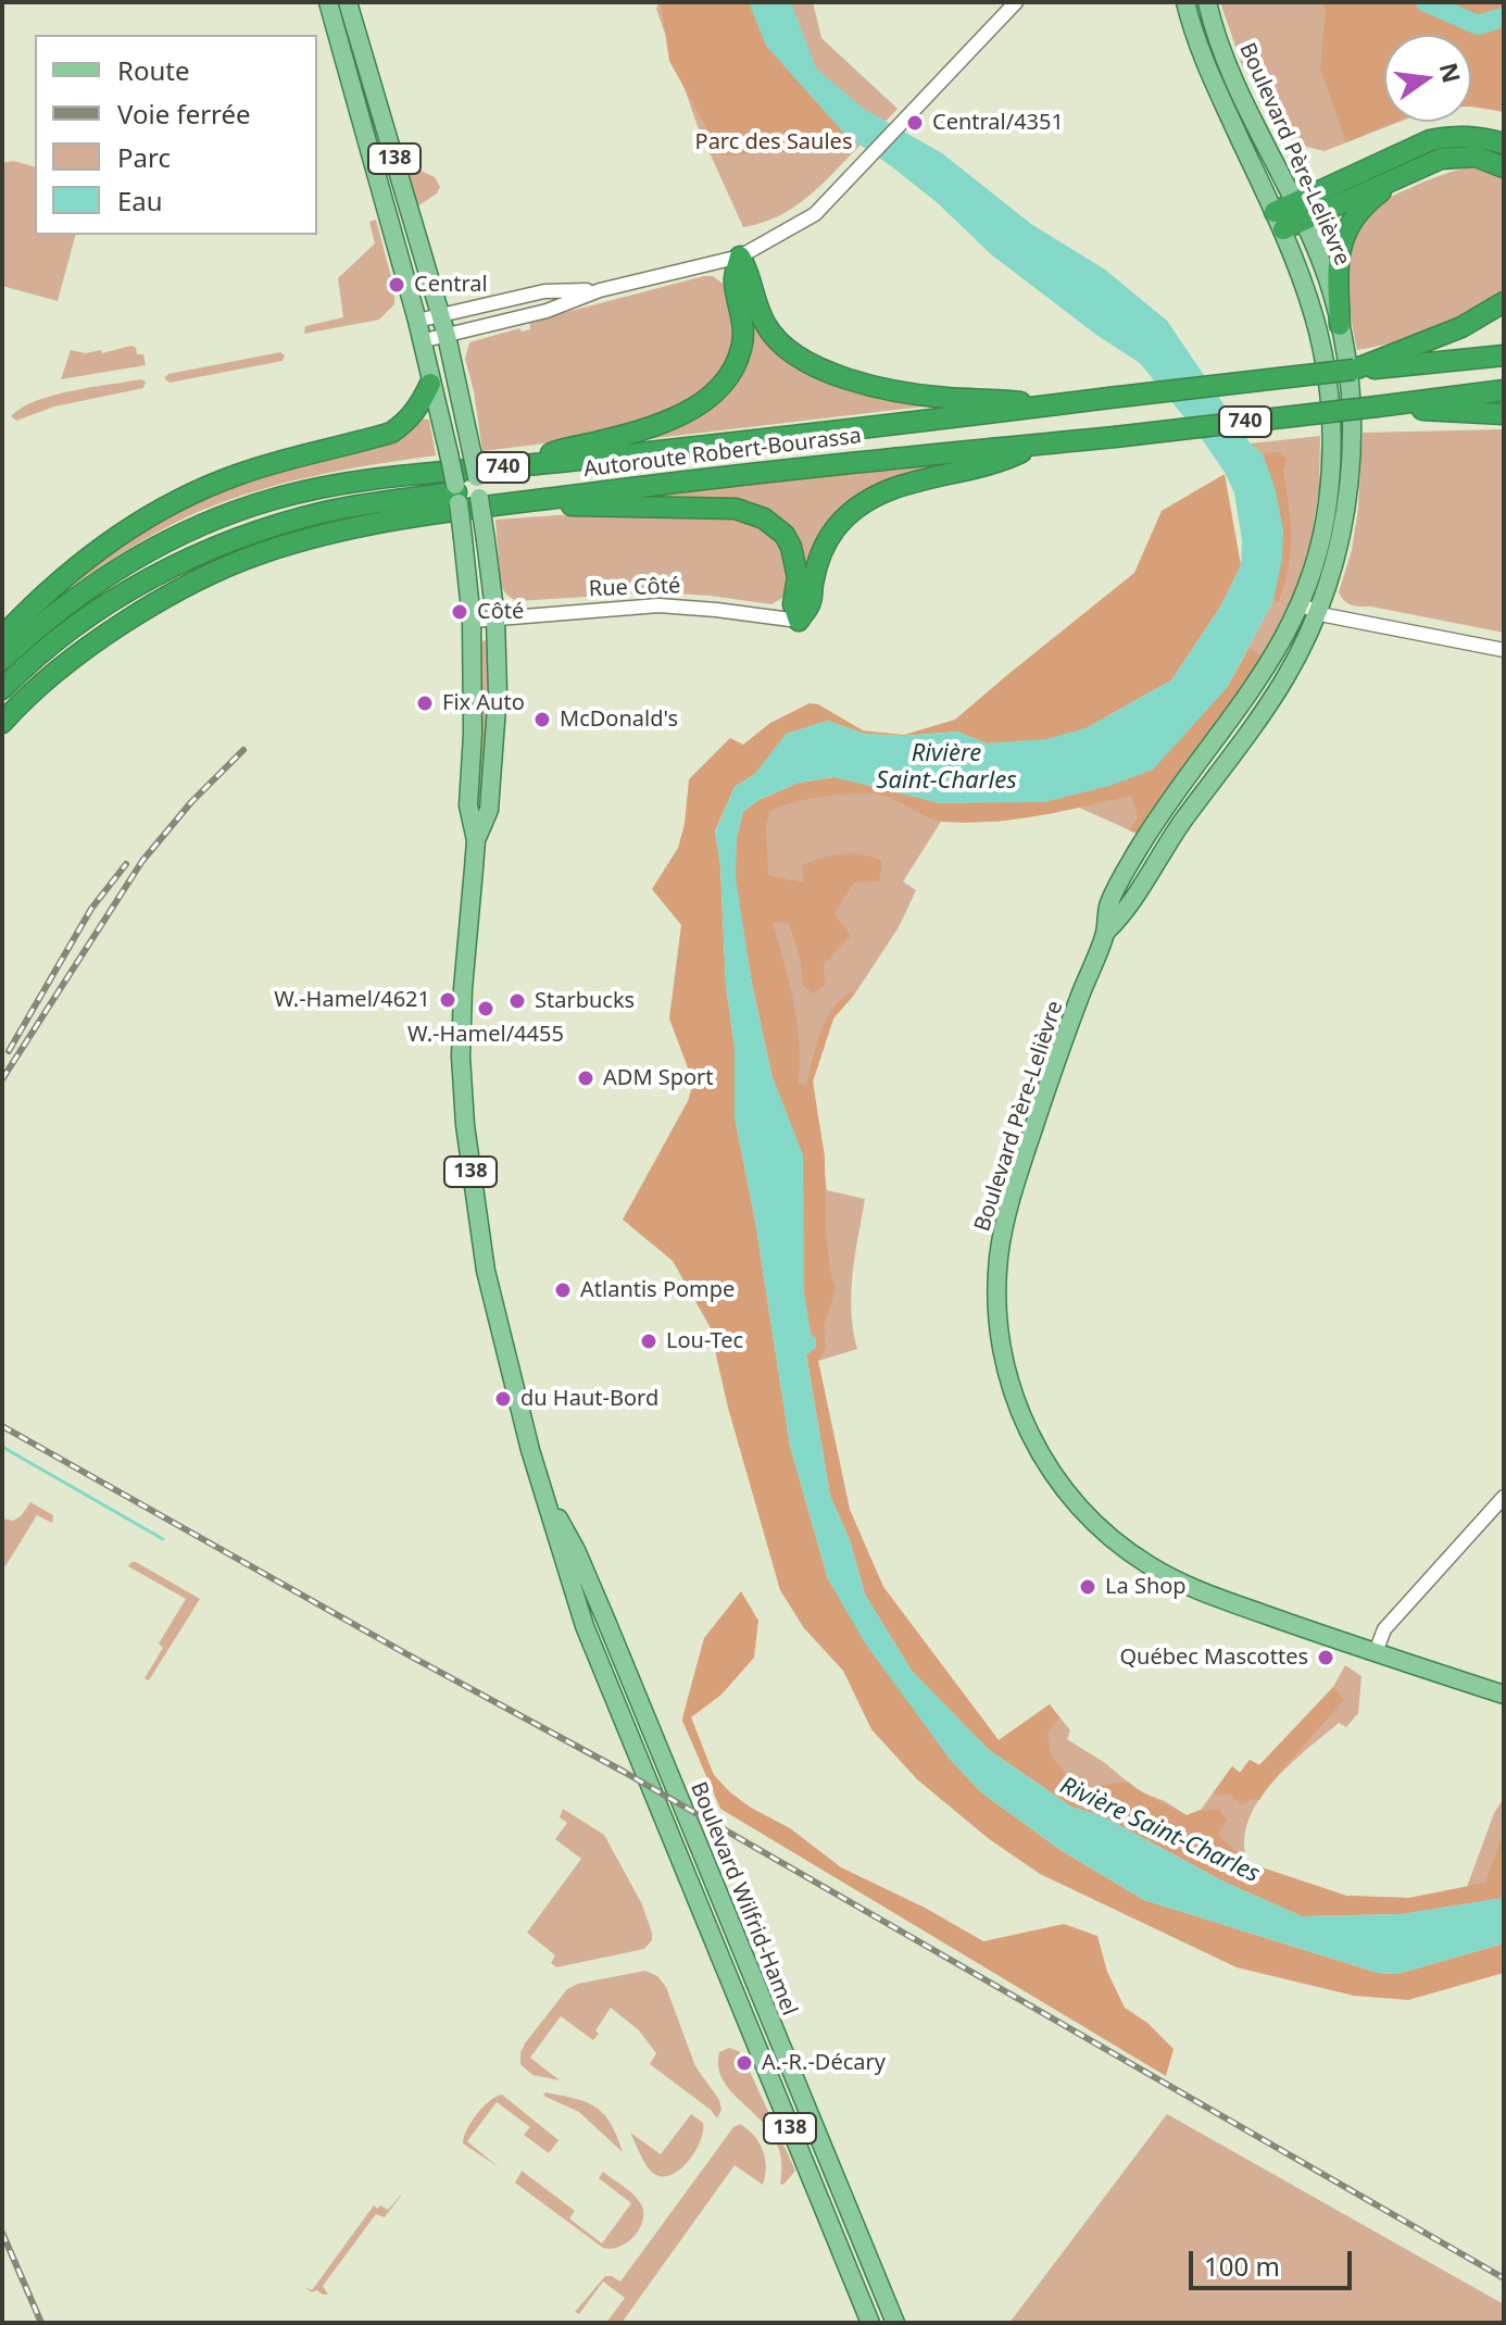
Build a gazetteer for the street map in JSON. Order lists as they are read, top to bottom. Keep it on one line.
{"streets":{"highway":["740","Autoroute Robert-Bourassa"],"main road":["Boulevard Père-Lelièvre","138","Boulevard Wilfrid-Hamel"],"street":["Rue Côté"]},"crossings":[["Rue Côté","Boulevard Wilfrid-Hamel"]],"water":["Rivière Saint-Charles"],"parks":["Parc des Saules"],"places":["Central/4351","Central","Côté","Fix Auto","McDonald's","W.-Hamel/4621","Starbucks","W.-Hamel/4455","ADM Sport","Atlantis Pompe","Lou-Tec","du Haut-Bord","La Shop","Québec Mascottes","A.-R.-Décary"],"legend":["Route","Voie ferrée","Parc","Eau"],"scale_bar":"100 m","north":"right"}
